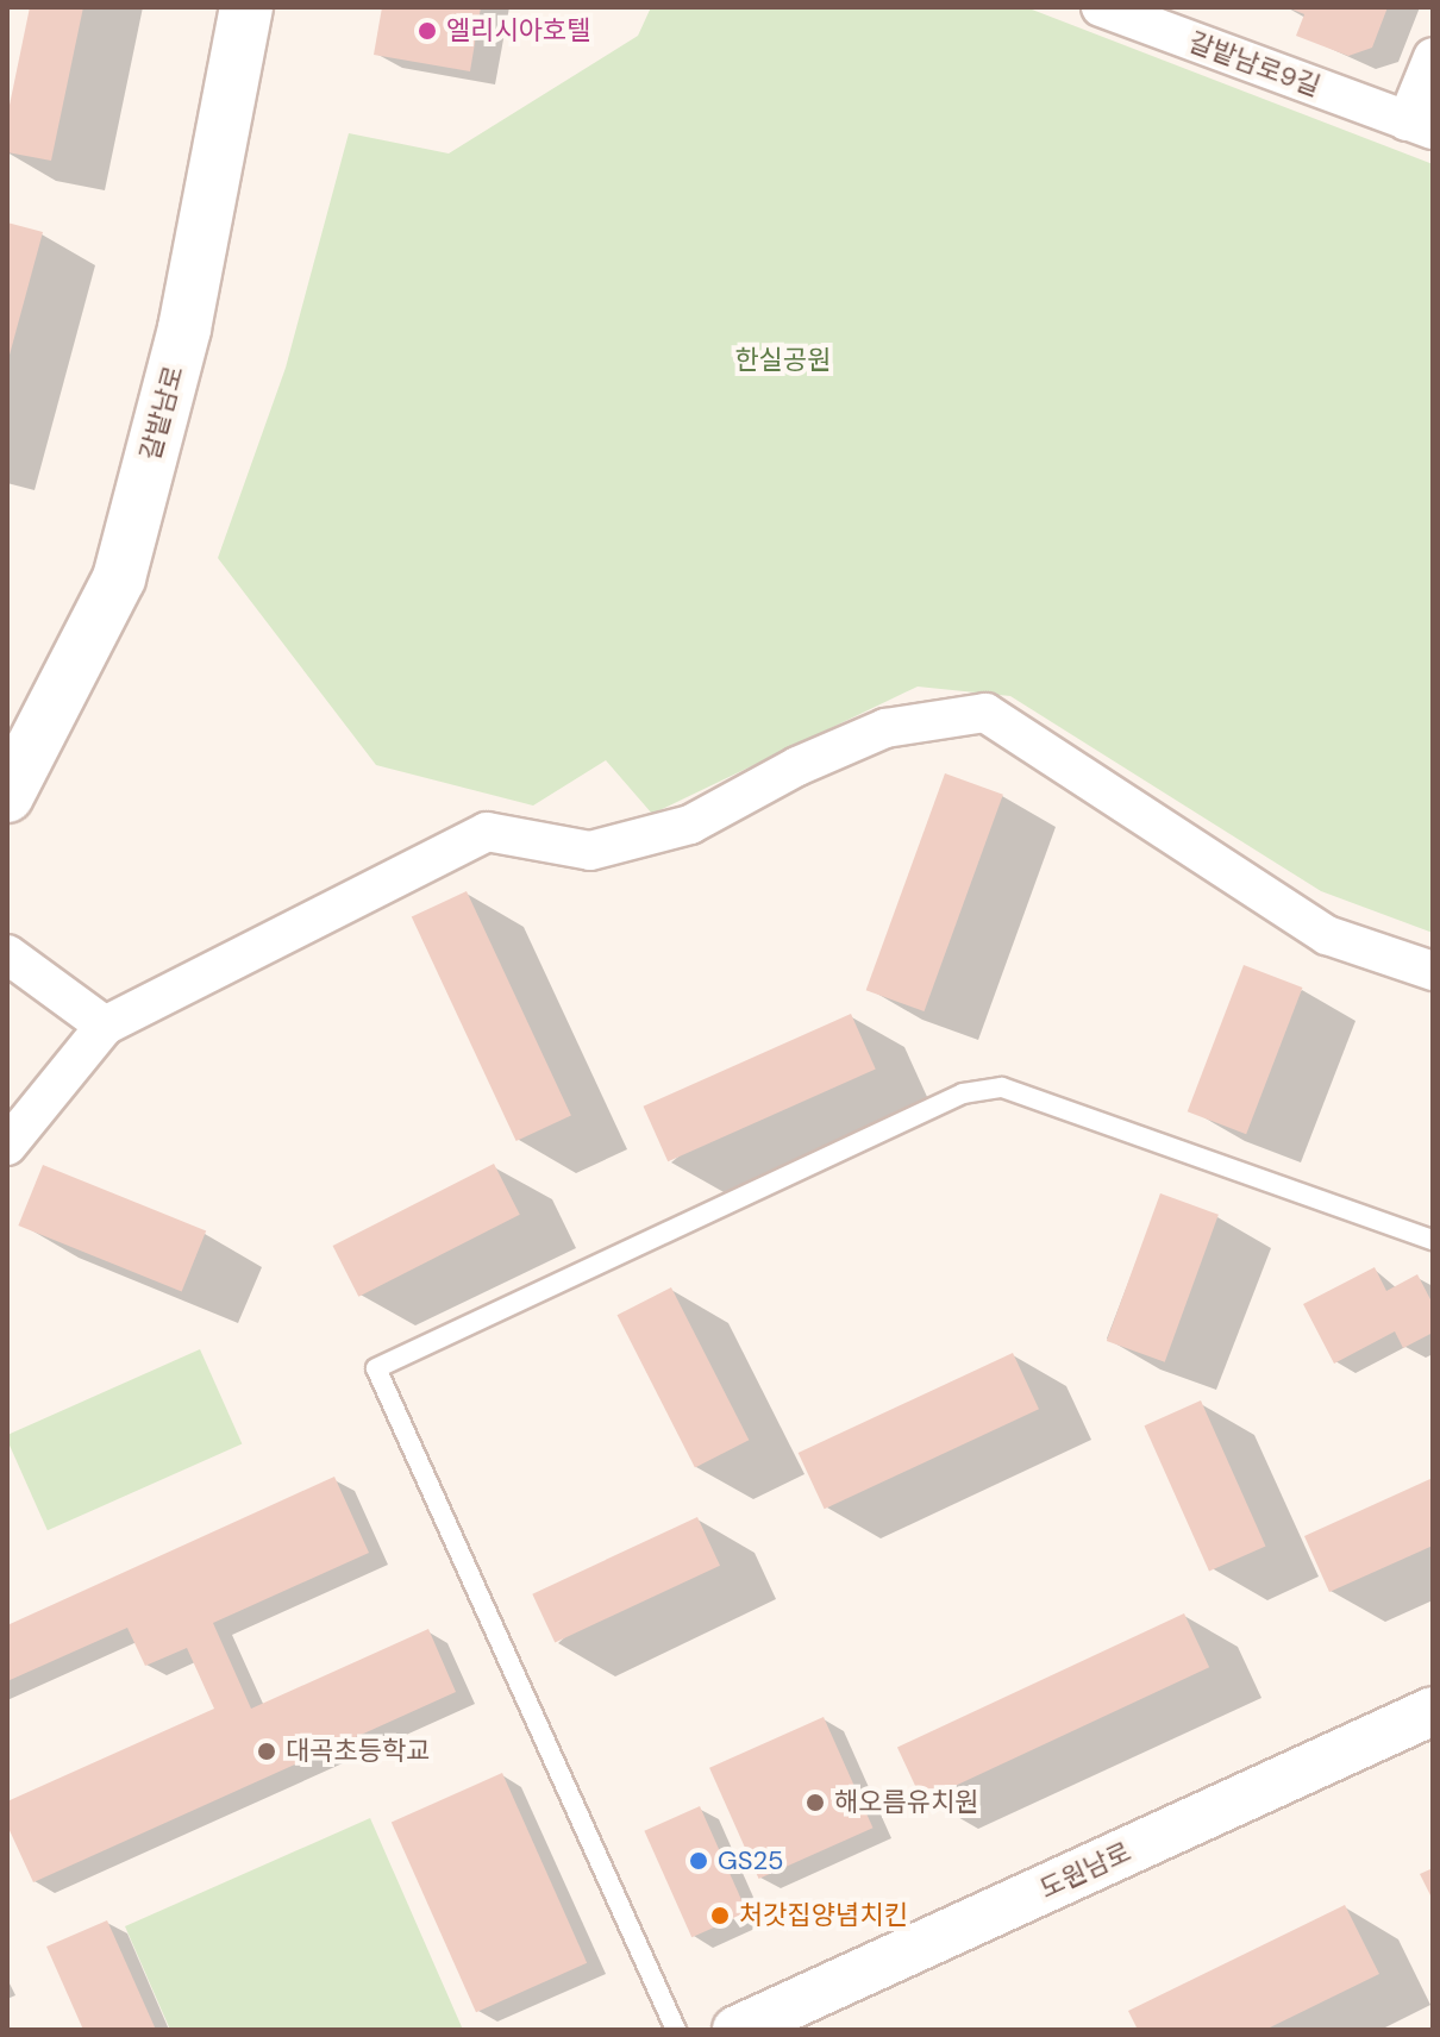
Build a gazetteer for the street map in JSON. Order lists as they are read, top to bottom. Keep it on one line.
{"streets":{"main road":["갈밭남로"],"street":["갈밭남로9길","도원남로"]},"parks":["한실공원"],"places":["엘리시아호텔","대곡초등학교","해오름유치원","GS25","처갓집양념치킨"]}
